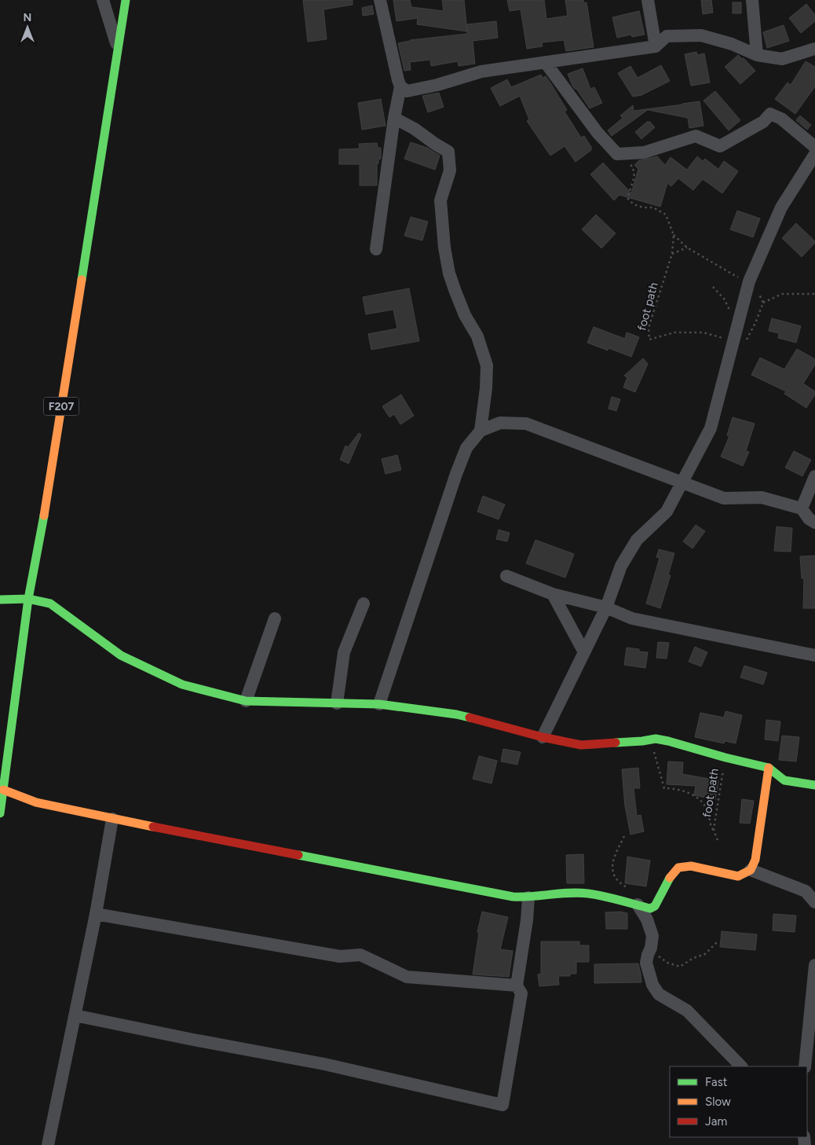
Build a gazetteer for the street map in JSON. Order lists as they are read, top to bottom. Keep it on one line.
{"streets":{"street":["F207"],"path":["foot path"]},"legend":["Fast","Slow","Jam"],"north":"top"}
